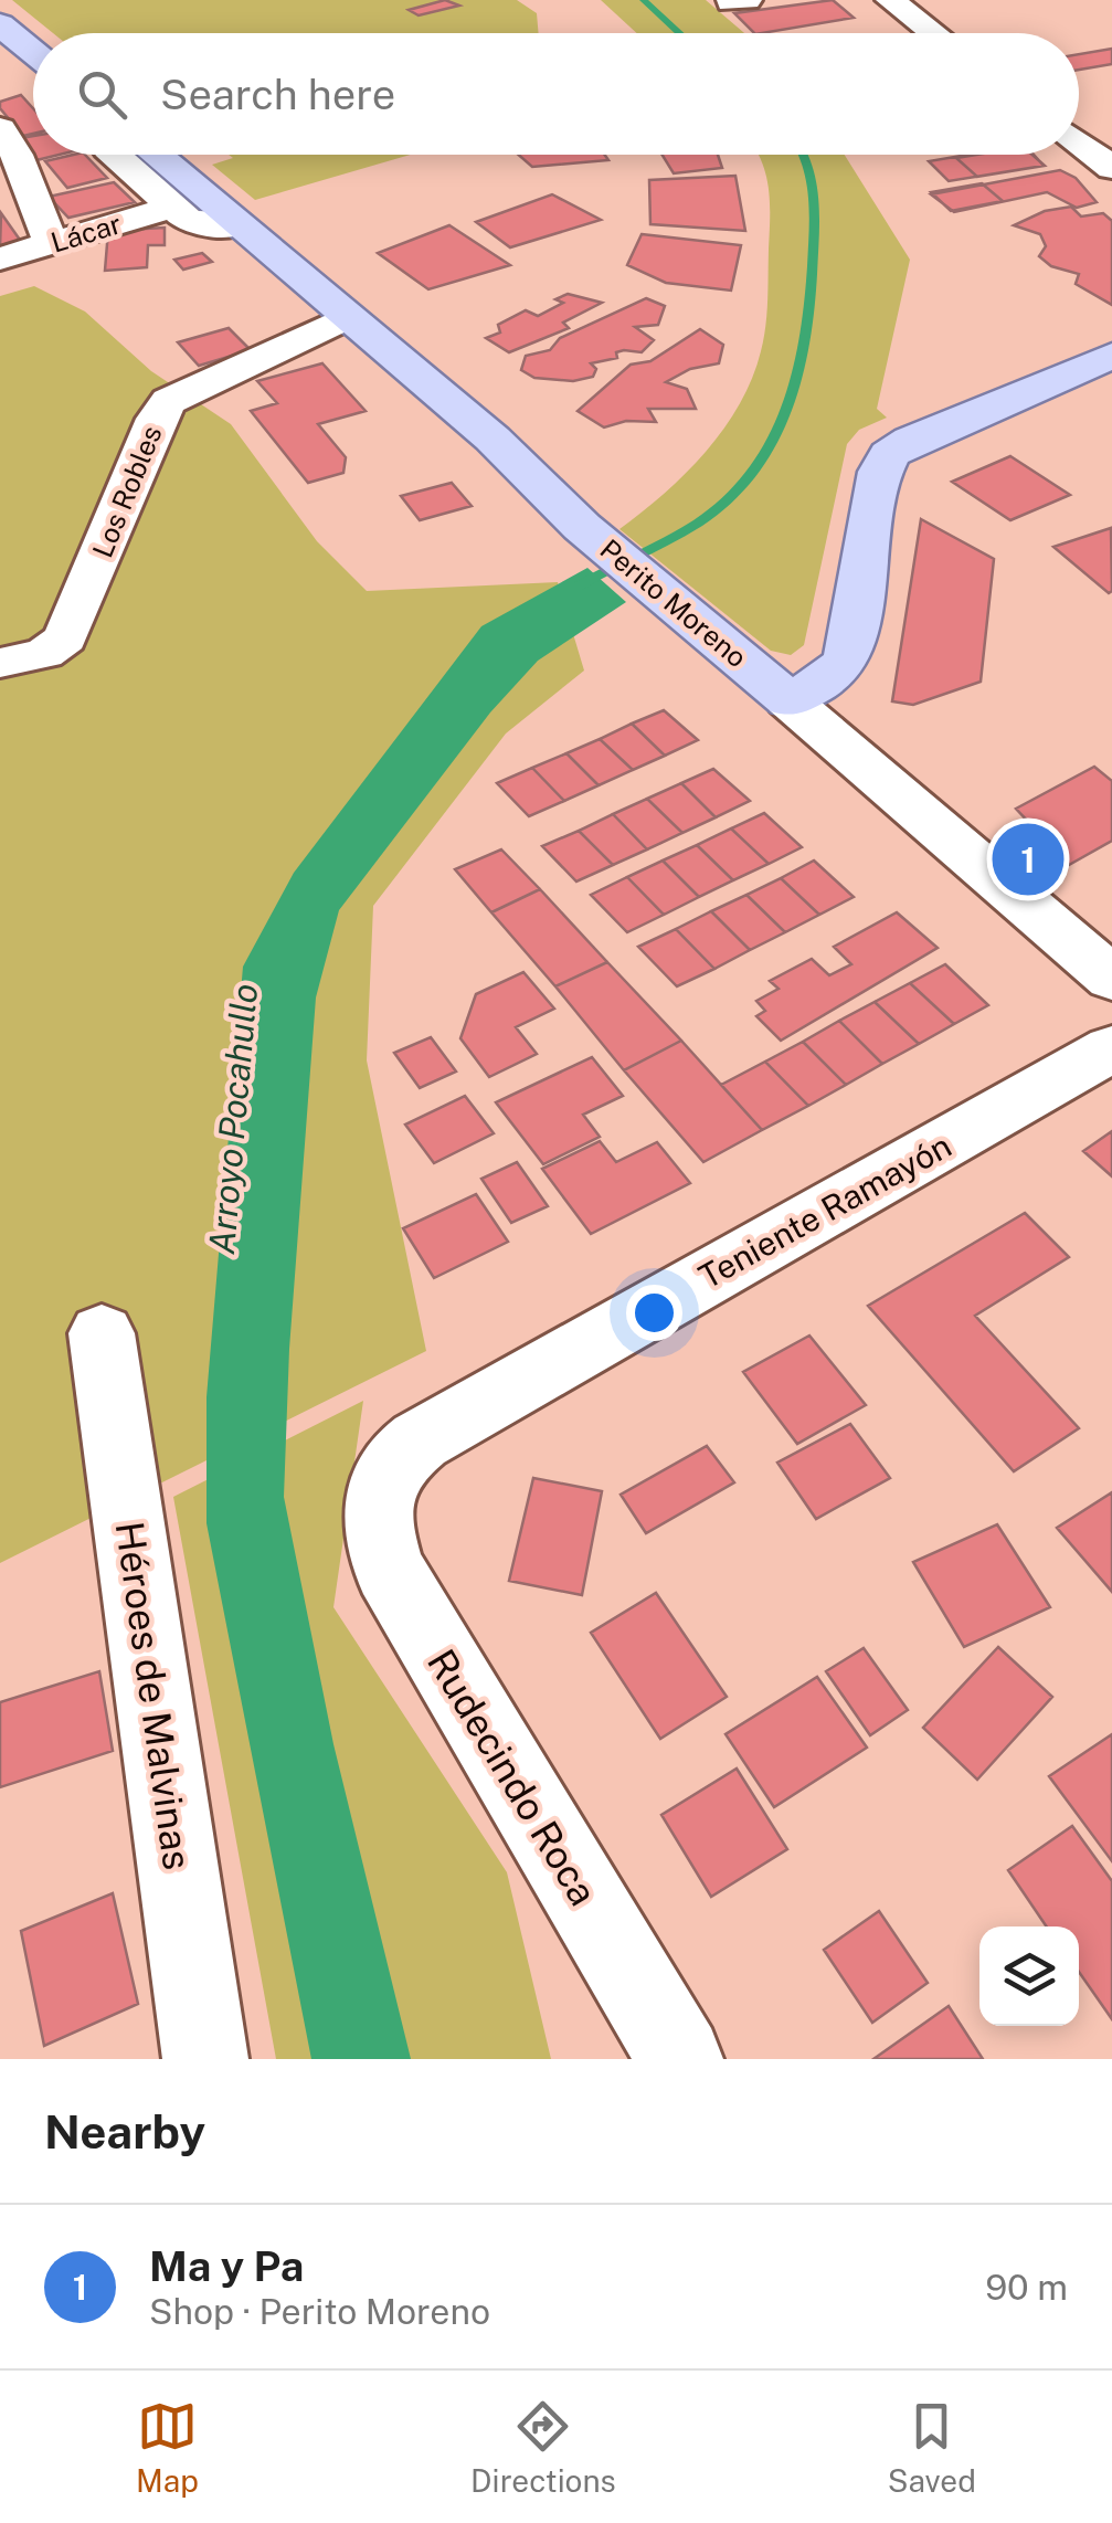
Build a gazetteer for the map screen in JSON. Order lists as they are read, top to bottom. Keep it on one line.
{"streets":{"main road":["Perito Moreno"],"street":["Lácar","Los Robles","Teniente Ramayón","Héroes de Malvinas","Rudecindo Roca"]},"crossings":[["Lácar","Perito Moreno"],["Los Robles","Perito Moreno"],["Teniente Ramayón","Rudecindo Roca"]],"water":["Arroyo Pocahullo"],"page":{"search":"Search here","pins":"1","heading":"Nearby","list":[{"mark":"1","name":"Ma y Pa","note":"Shop · Perito Moreno","value":"90 m"}],"nav":["Map","Directions","Saved"]}}
